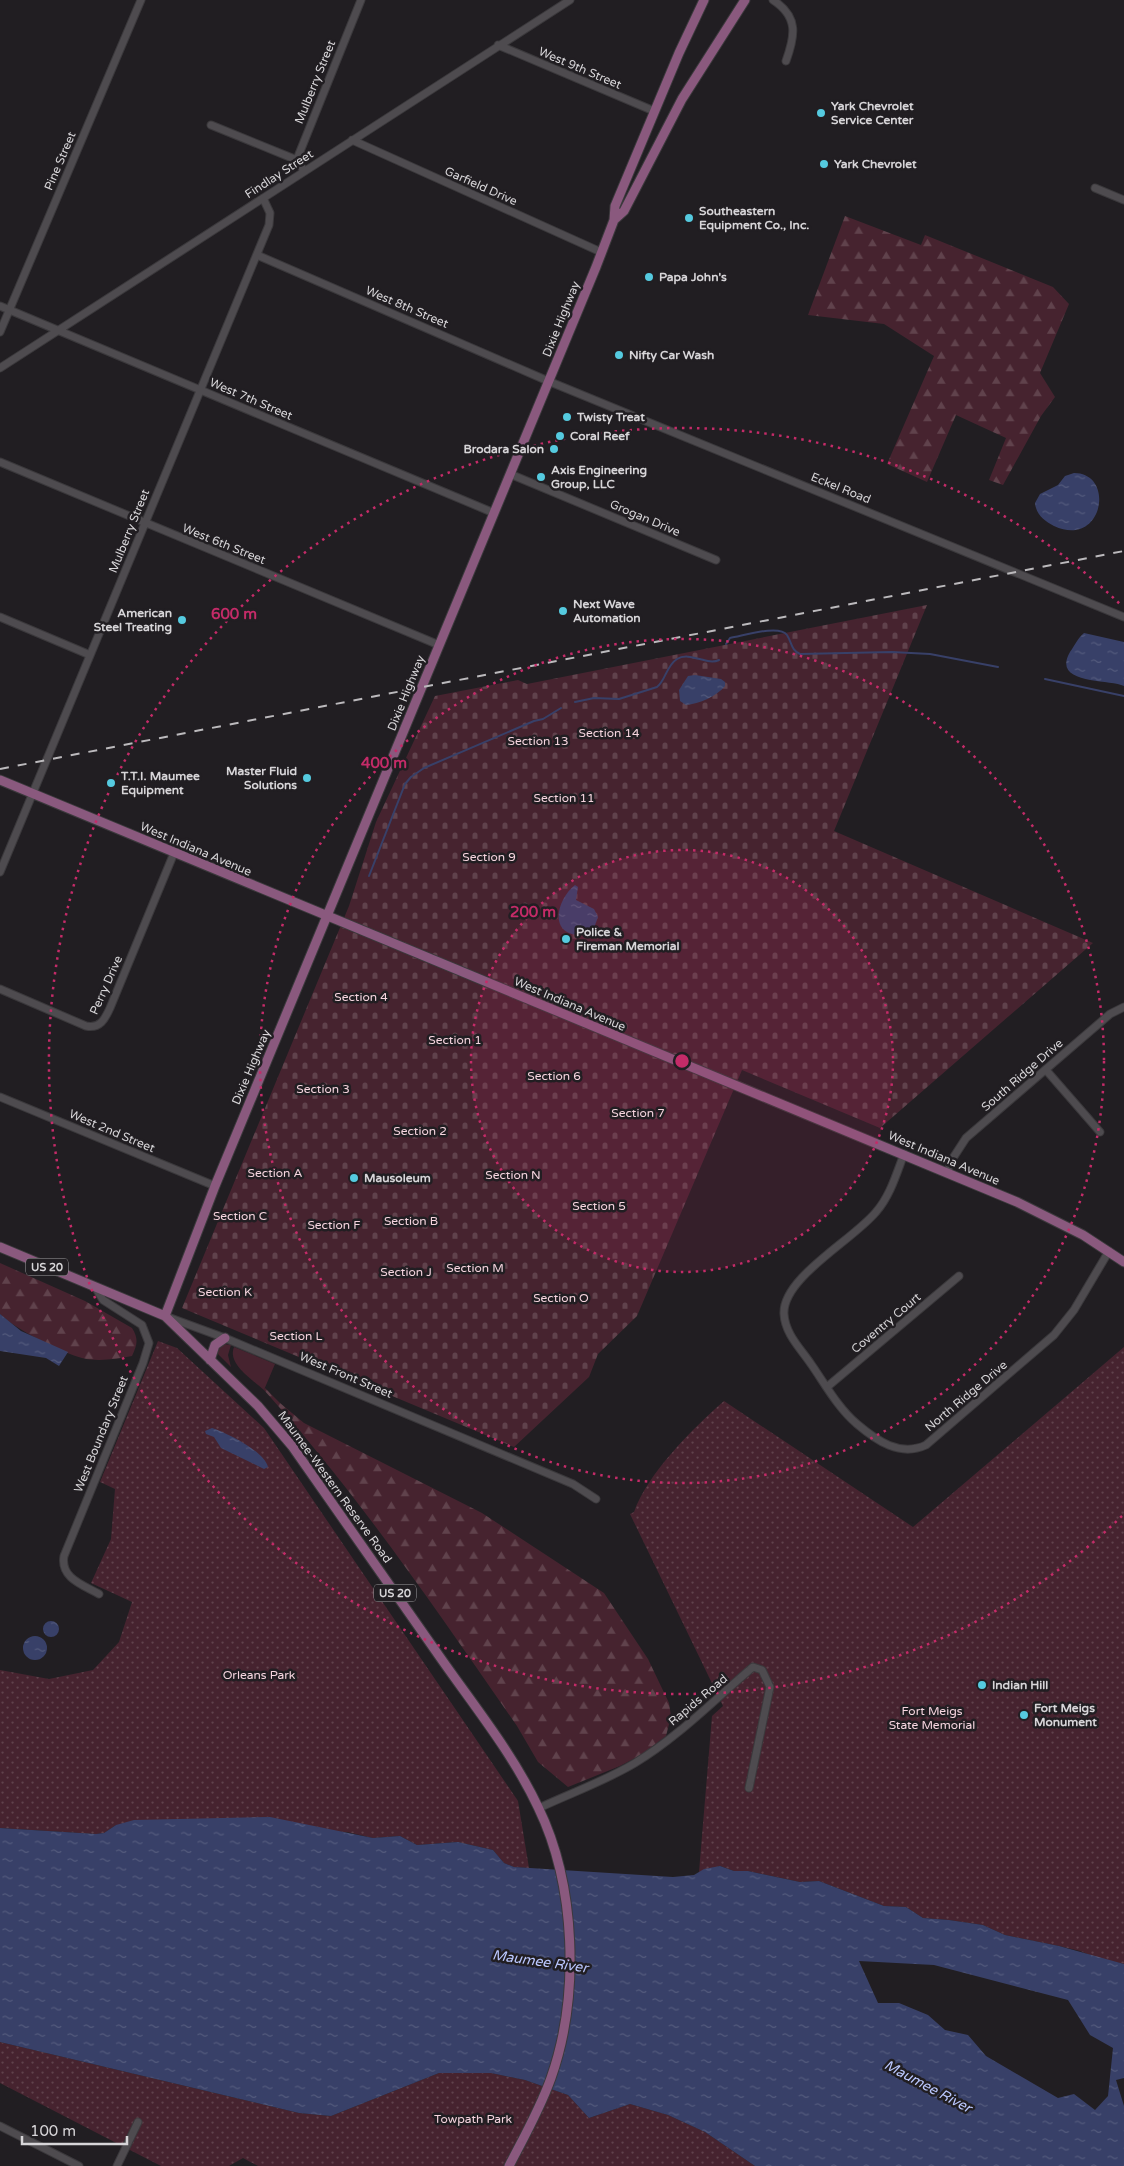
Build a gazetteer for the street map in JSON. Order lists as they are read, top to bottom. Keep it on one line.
{"streets":{"main road":["Dixie Highway","West Indiana Avenue","US 20","West Front Street","Maumee-Western Reserve Road"],"street":["West 9th Street","Mulberry Street","Pine Street","Findlay Street","Garfield Drive","West 8th Street","West 7th Street","Eckel Road","Grogan Drive","West 6th Street","Perry Drive","South Ridge Drive","West 2nd Street","Coventry Court","North Ridge Drive","West Boundary Street","Rapids Road"]},"crossings":[["West 9th Street","Findlay Street"],["West 9th Street","Dixie Highway"],["Mulberry Street","Findlay Street"],["Mulberry Street","West 8th Street"],["Mulberry Street","West 7th Street"],["Mulberry Street","West 6th Street"],["Mulberry Street","West Indiana Avenue"],["Pine Street","West 7th Street"],["Findlay Street","Garfield Drive"],["Findlay Street","West 7th Street"],["Garfield Drive","Dixie Highway"],["West 8th Street","Dixie Highway"],["West 8th Street","Eckel Road"],["Dixie Highway","West 7th Street"],["Dixie Highway","Eckel Road"],["Dixie Highway","Grogan Drive"],["Dixie Highway","West 6th Street"],["Dixie Highway","West Indiana Avenue"],["Dixie Highway","West 2nd Street"],["Dixie Highway","West Front Street"],["Dixie Highway","Maumee-Western Reserve Road"],["West Indiana Avenue","Perry Drive"],["West Indiana Avenue","South Ridge Drive"],["West Indiana Avenue","North Ridge Drive"],["Coventry Court","North Ridge Drive"],["West Front Street","West Boundary Street"],["West Front Street","Maumee-Western Reserve Road"],["Maumee-Western Reserve Road","Rapids Road"]],"water":["Maumee River"],"parks":["Section 14","Section 13","Section 11","Section 9","Section 4","Section 1","Section 6","Section 3","Section 7","Section 2","Section A","Section N","Section 5","Section C","Section B","Section F","Section M","Section J","Section K","Section O","Section L","Orleans Park","Fort Meigs State Memorial","Towpath Park"],"places":["Yark Chevrolet Service Center","Yark Chevrolet","Southeastern Equipment Co., Inc.","Papa John's","Nifty Car Wash","Twisty Treat","Coral Reef","Brodara Salon","Axis Engineering Group, LLC","Next Wave Automation","American Steel Treating","Master Fluid Solutions","T.T.I. Maumee Equipment","Police & Fireman Memorial","Mausoleum","Indian Hill","Fort Meigs Monument"],"scale_bar":"100 m","rings":["600 m","400 m","200 m"]}
